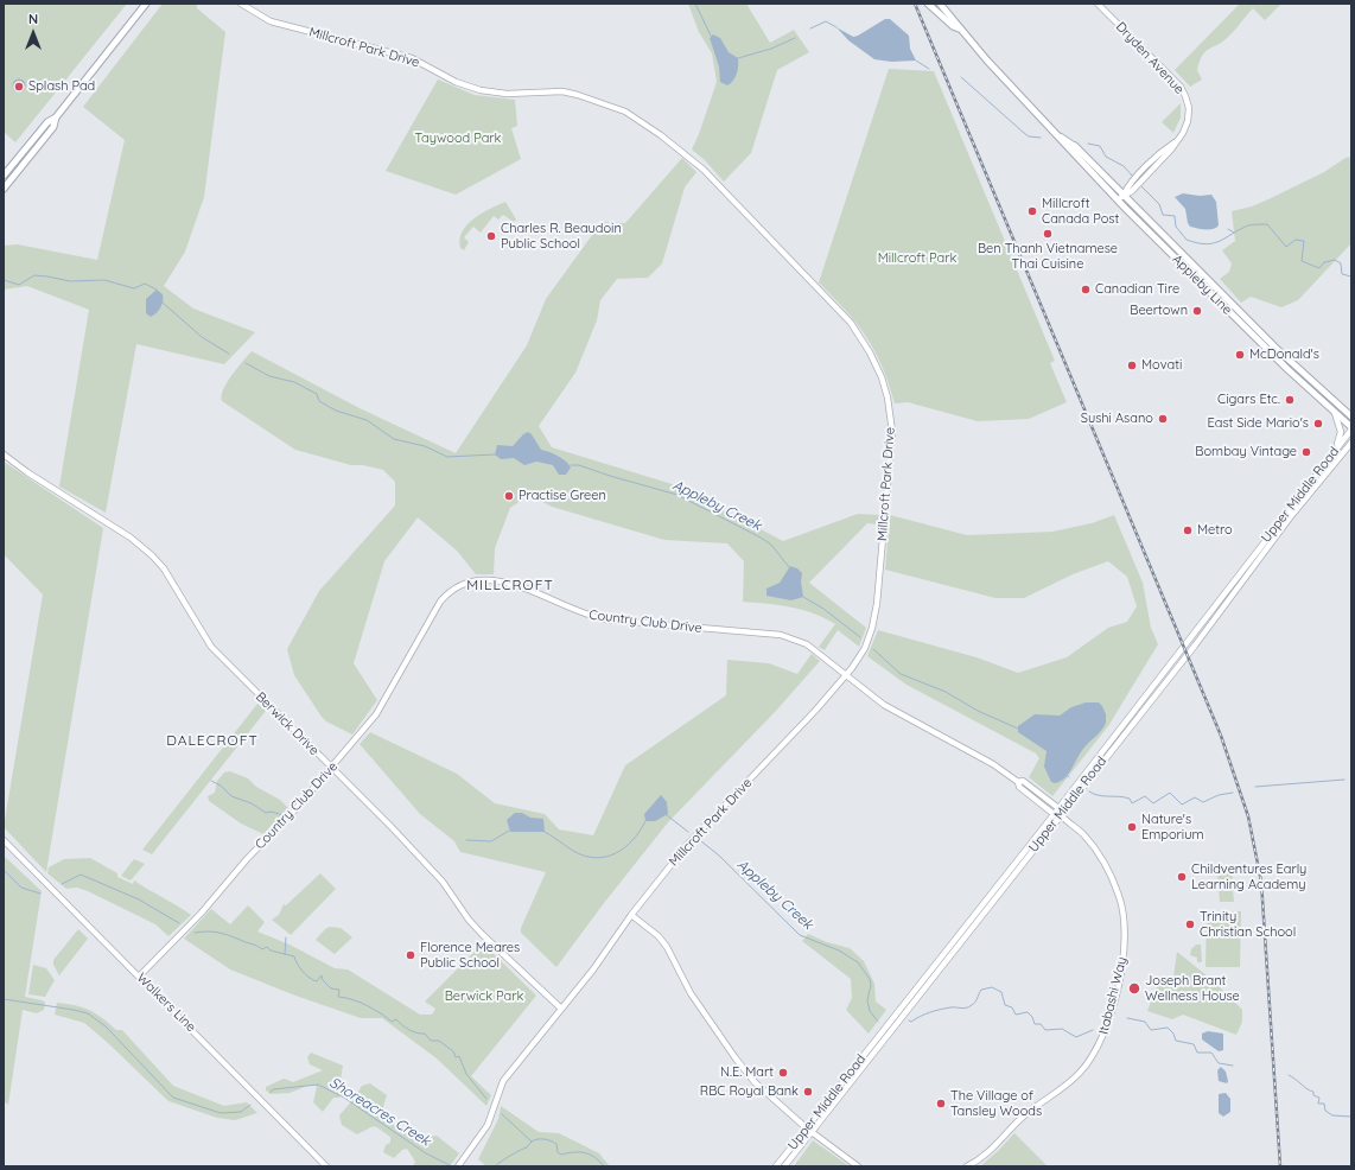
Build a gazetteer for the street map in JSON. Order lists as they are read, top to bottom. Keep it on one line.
{"streets":{"main road":["Appleby Line"],"street":["Millcroft Park Drive","Dryden Avenue","Upper Middle Road","Country Club Drive","Berwick Drive","Itabashi Way","Walkers Line"]},"crossings":[["Millcroft Park Drive","Country Club Drive"],["Millcroft Park Drive","Berwick Drive"],["Dryden Avenue","Appleby Line"],["Appleby Line","Upper Middle Road"],["Upper Middle Road","Country Club Drive"],["Upper Middle Road","Itabashi Way"],["Country Club Drive","Berwick Drive"],["Country Club Drive","Walkers Line"]],"districts":["MILLCROFT","DALECROFT"],"water":["Appleby Creek","Shoreacres Creek"],"parks":["Taywood Park","Millcroft Park","Berwick Park"],"places":["Splash Pad","Millcroft Canada Post","Ben Thanh Vietnamese Thai Cuisine","Charles R. Beaudoin Public School","Canadian Tire","Beertown","McDonald's","Movati","Cigars Etc.","Sushi Asano","East Side Mario's","Bombay Vintage","Practise Green","Metro","Nature's Emporium","Childventures Early Learning Academy","Trinity Christian School","Florence Meares Public School","Joseph Brant Wellness House","N.E. Mart","RBC Royal Bank","The Village of Tansley Woods"],"north":"top"}
